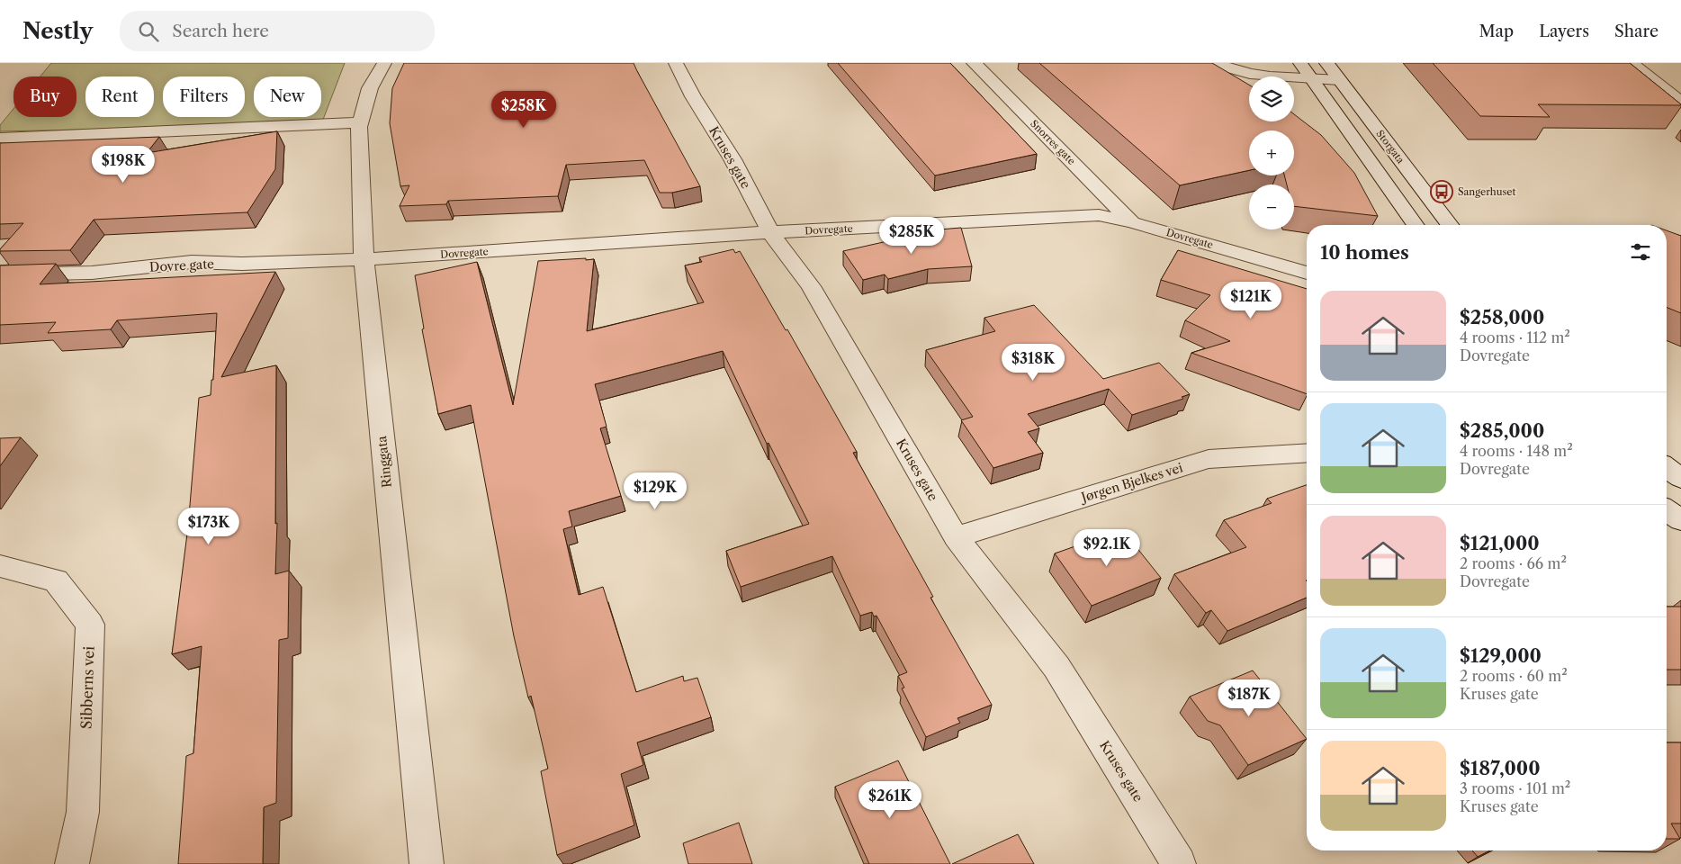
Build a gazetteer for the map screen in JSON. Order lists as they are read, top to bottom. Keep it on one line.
{"streets":{"street":["Snorres gate","Storgata","Kruses gate","Dovregate","Dovre gate","Ringgata","Jørgen Bjelkes vei","Sibberns vei"]},"crossings":[["Snorres gate","Dovregate"],["Kruses gate","Dovregate"],["Kruses gate","Jørgen Bjelkes vei"],["Dovregate","Dovre gate"],["Dovregate","Ringgata"],["Dovre gate","Ringgata"]],"places":{"bus stop":["Sangerhuset"]},"page":{"header":"Nestly","search":"Search here","nav":["Map","Layers","Share"],"map_buttons":["+","−"],"chip":["Buy","Rent","Filters","New"],"price":["$258K","$198K","$285K","$121K","$318K","$129K","$173K","$92.1K","$187K","$261K"],"heading":"10 homes","list":[{"name":"$258,000","note":"4 rooms · 112 m² · Dovregate"},{"name":"$285,000","note":"4 rooms · 148 m² · Dovregate"},{"name":"$121,000","note":"2 rooms · 66 m² · Dovregate"},{"name":"$129,000","note":"2 rooms · 60 m² · Kruses gate"},{"name":"$187,000","note":"3 rooms · 101 m² · Kruses gate"}]}}
